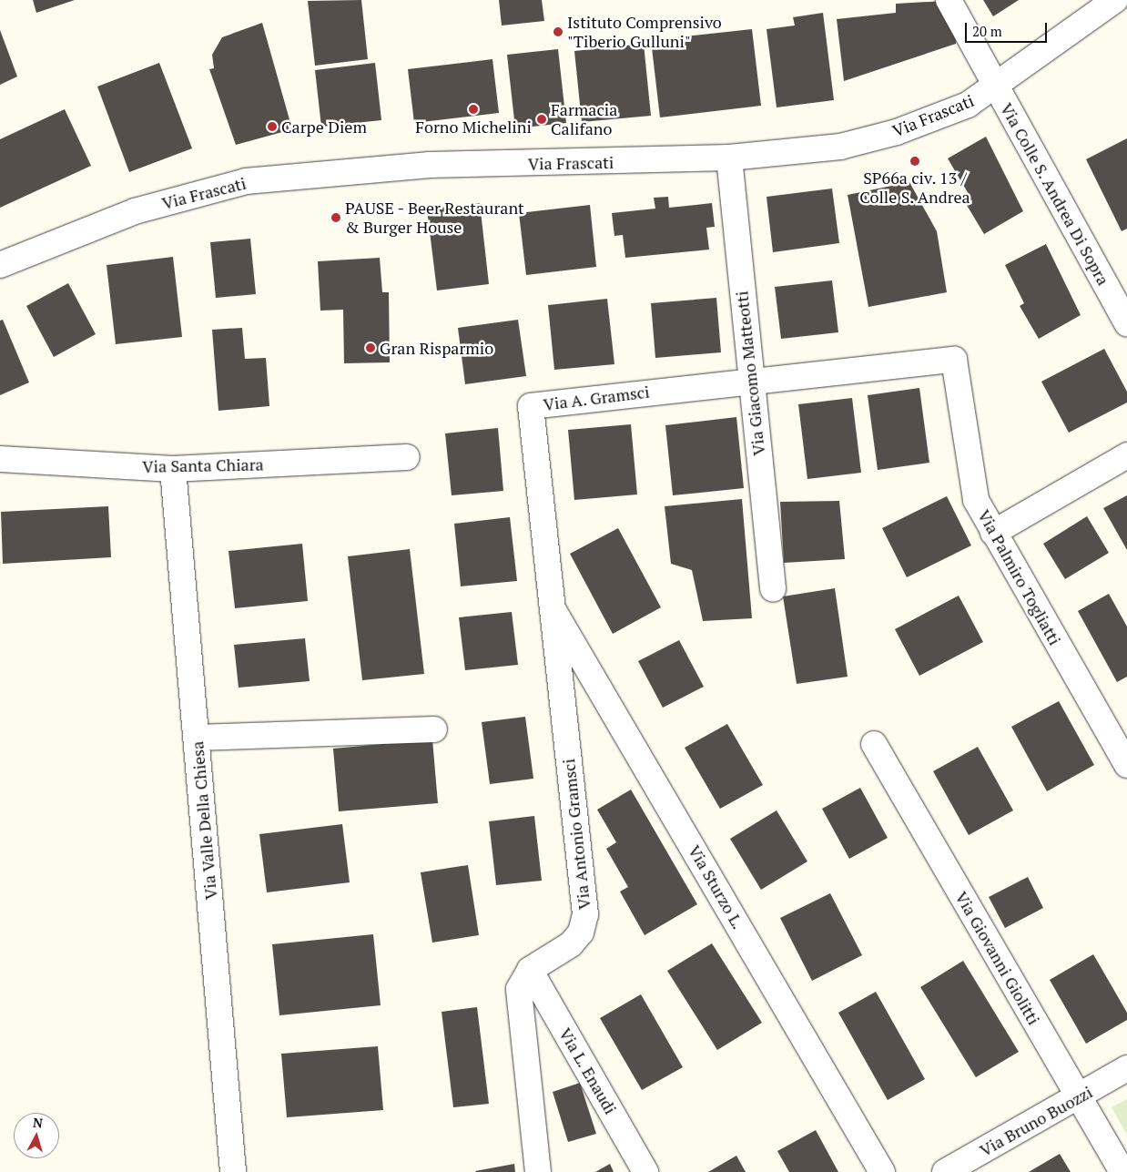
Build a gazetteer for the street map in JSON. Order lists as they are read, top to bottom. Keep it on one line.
{"streets":{"street":["Via Frascati","Via Colle S. Andrea Di Sopra","Via Giacomo Matteotti","Via A. Gramsci","Via Santa Chiara","Via Palmiro Togliatti","Via Valle Della Chiesa","Via Antonio Gramsci","Via Sturzo L.","Via Giovanni Giolitti","Via L. Enaudi","Via Bruno Buozzi"]},"crossings":[["Via Frascati","Via Colle S. Andrea Di Sopra"],["Via Frascati","Via Giacomo Matteotti"],["Via Giacomo Matteotti","Via A. Gramsci"],["Via Giacomo Matteotti","Via Palmiro Togliatti"],["Via A. Gramsci","Via Palmiro Togliatti"],["Via A. Gramsci","Via Antonio Gramsci"],["Via A. Gramsci","Via Sturzo L."],["Via Santa Chiara","Via Valle Della Chiesa"],["Via Antonio Gramsci","Via Sturzo L."],["Via Antonio Gramsci","Via L. Enaudi"],["Via Giovanni Giolitti","Via Bruno Buozzi"]],"places":["Istituto Comprensivo \"Tiberio Gulluni\"","Forno Michelini","Farmacia Califano","Carpe Diem","SP66a civ. 13 / Colle S. Andrea","PAUSE - Beer Restaurant & Burger House","Gran Risparmio"],"scale_bar":"20 m","north":"top"}
